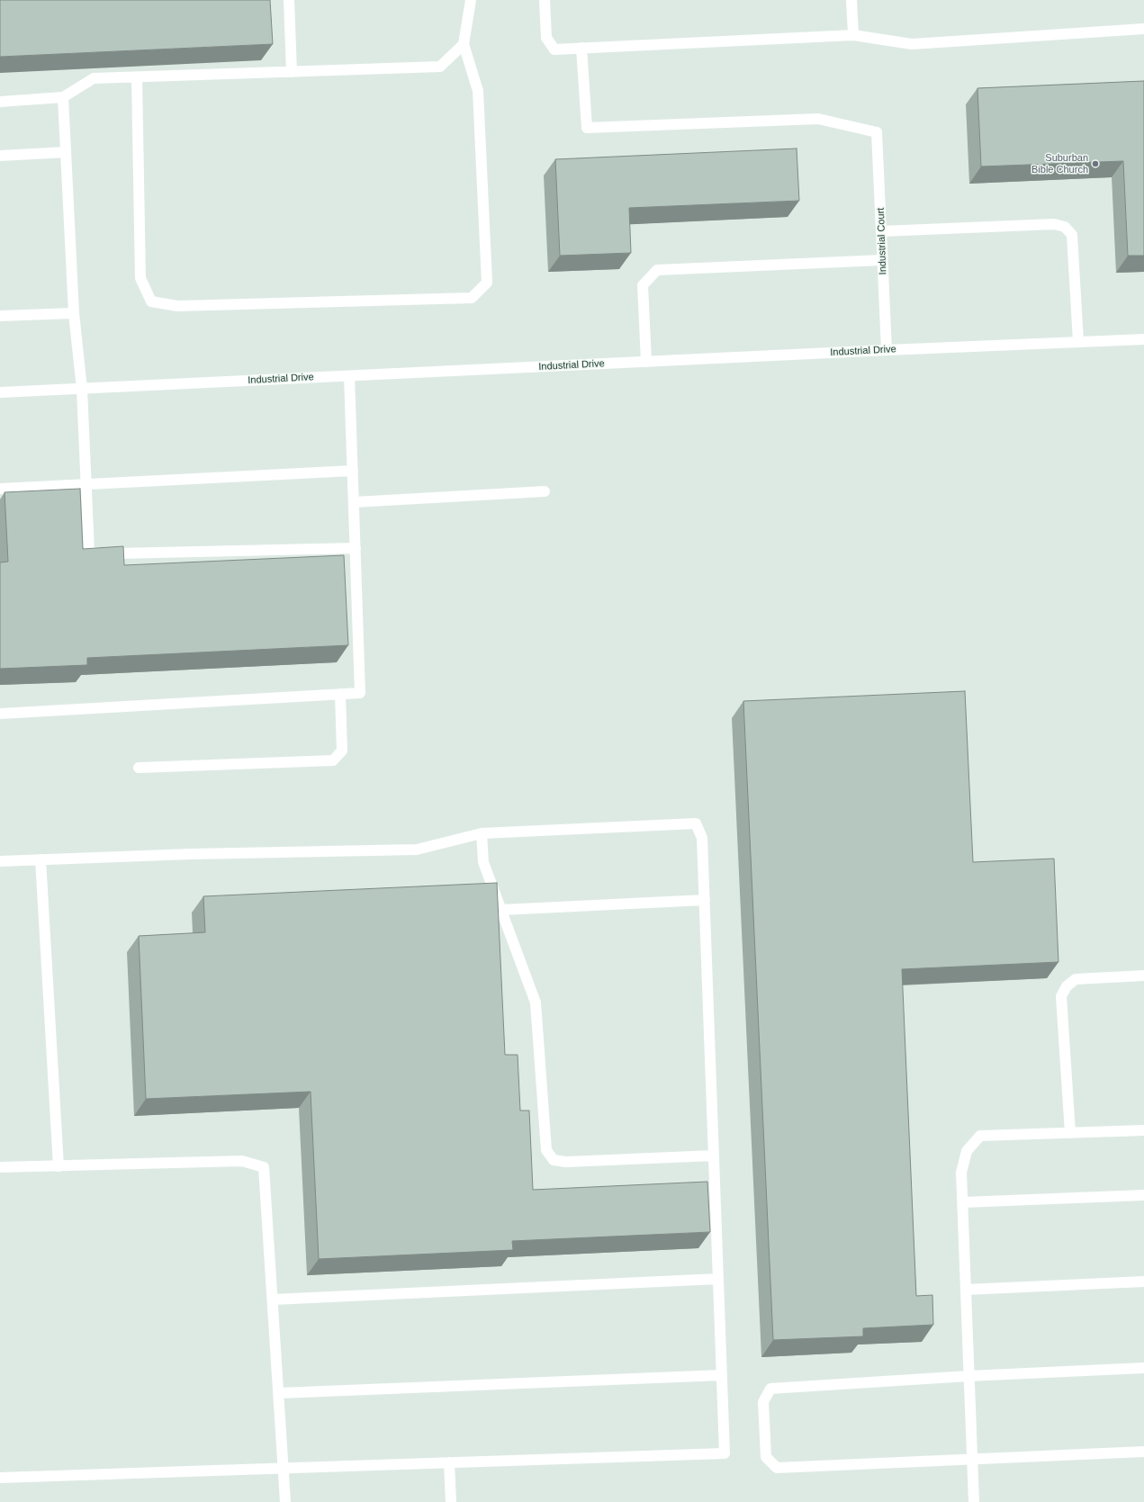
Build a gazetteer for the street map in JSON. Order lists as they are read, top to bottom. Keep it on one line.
{"streets":{"street":["Industrial Court","Industrial Drive"]},"crossings":[["Industrial Court","Industrial Drive"]],"places":["Suburban Bible Church"]}
